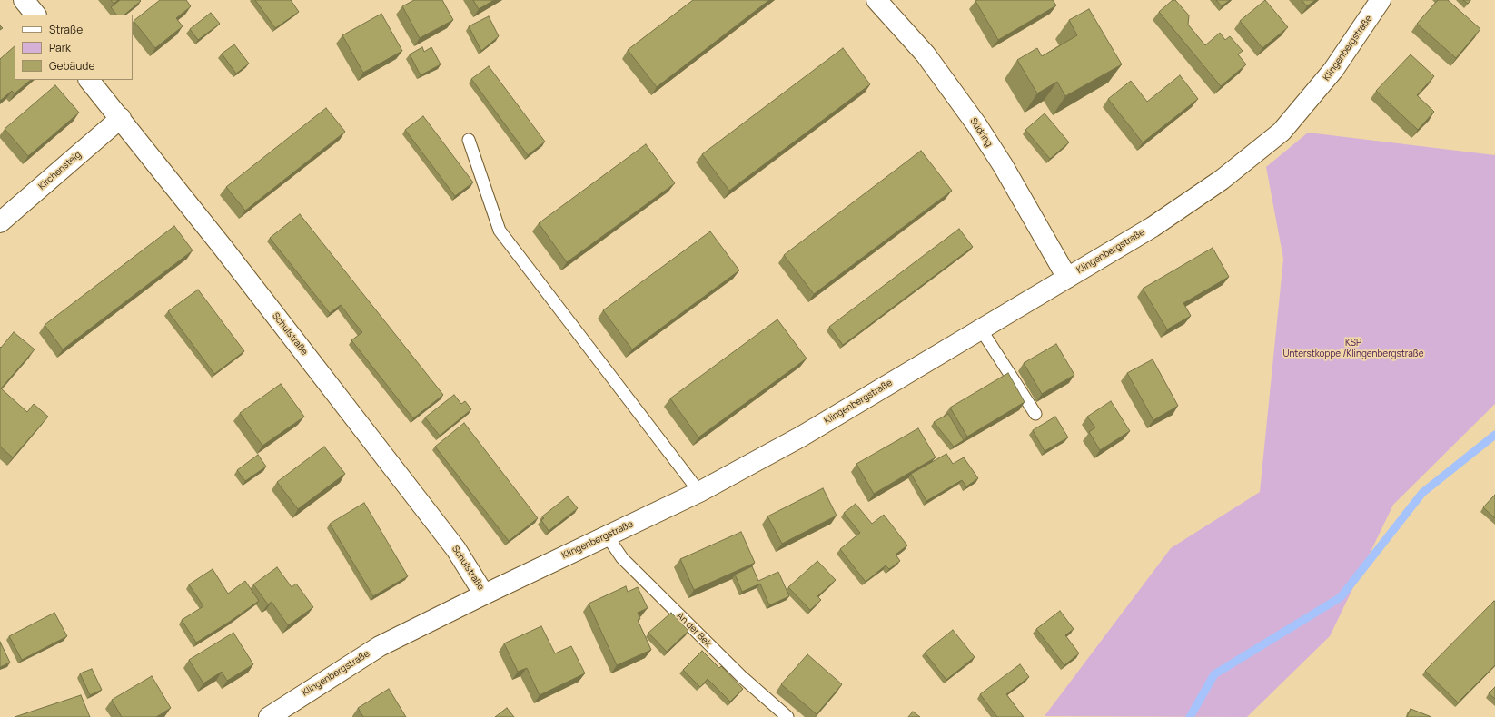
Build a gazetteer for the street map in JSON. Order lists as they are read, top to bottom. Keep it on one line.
{"streets":{"street":["Klingenbergstraße","Südring","Kirchensteig","Schulstraße"],"lane":["An der Bek"]},"crossings":[["Klingenbergstraße","Südring"],["Klingenbergstraße","Schulstraße"],["Klingenbergstraße","An der Bek"],["Kirchensteig","Schulstraße"]],"parks":["KSP Unterstkoppel/Klingenbergstraße"],"legend":["Straße","Park","Gebäude"]}
